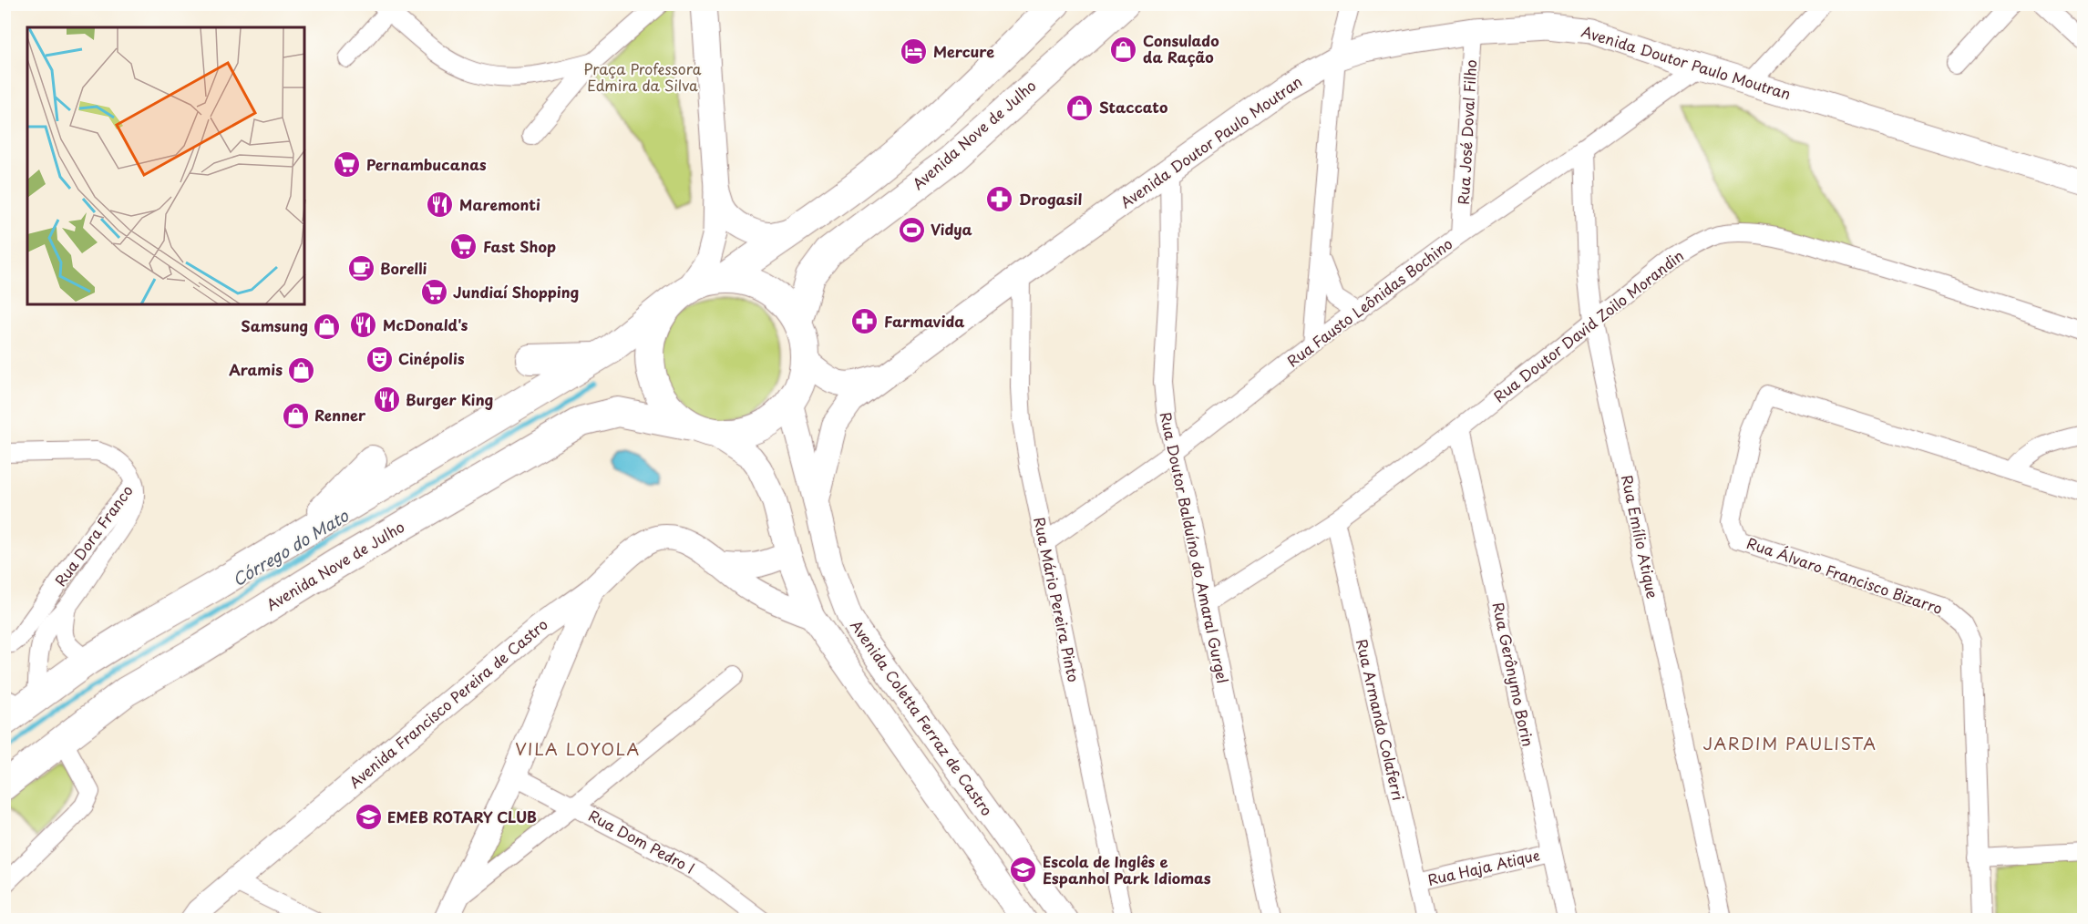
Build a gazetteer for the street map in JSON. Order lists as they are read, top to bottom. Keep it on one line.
{"streets":{"main road":["Avenida Nove de Julho"],"street":["Avenida Doutor Paulo Moutran","Rua José Doval Filho","Rua Fausto Leônidas Bochino","Rua Doutor David Zoilo Morandin","Rua Dora Franco","Rua Emílio Atique","Rua Doutor Balduíno do Amaral Gurgel","Rua Álvaro Francisco Bizarro","Rua Mário Pereira Pinto","Rua Gerônymo Borin","Avenida Francisco Pereira de Castro","Avenida Coletta Ferraz de Castro","Rua Armando Colaferri","Rua Dom Pedro I","Rua Haja Atique"]},"crossings":[["Avenida Doutor Paulo Moutran","Rua José Doval Filho"],["Avenida Doutor Paulo Moutran","Rua Fausto Leônidas Bochino"],["Avenida Doutor Paulo Moutran","Rua Doutor Balduíno do Amaral Gurgel"],["Avenida Doutor Paulo Moutran","Rua Mário Pereira Pinto"],["Rua José Doval Filho","Rua Fausto Leônidas Bochino"],["Avenida Nove de Julho","Avenida Coletta Ferraz de Castro"],["Rua Fausto Leônidas Bochino","Rua Emílio Atique"],["Rua Fausto Leônidas Bochino","Rua Doutor Balduíno do Amaral Gurgel"],["Rua Fausto Leônidas Bochino","Rua Mário Pereira Pinto"],["Rua Doutor David Zoilo Morandin","Rua Emílio Atique"],["Rua Doutor David Zoilo Morandin","Rua Doutor Balduíno do Amaral Gurgel"],["Rua Doutor David Zoilo Morandin","Rua Gerônymo Borin"],["Rua Doutor David Zoilo Morandin","Rua Armando Colaferri"],["Rua Gerônymo Borin","Rua Haja Atique"],["Avenida Francisco Pereira de Castro","Avenida Coletta Ferraz de Castro"],["Rua Armando Colaferri","Rua Haja Atique"]],"districts":["JARDIM PAULISTA","VILA LOYOLA"],"water":["Córrego do Mato"],"parks":["Praça Professora Edmira da Silva"],"places":{"shop":["Consulado da Ração","Staccato","Samsung","Aramis","Renner"],"hotel":["Mercure"],"supermarket":["Pernambucanas","Fast Shop","Jundiaí Shopping"],"pharmacy":["Drogasil","Farmavida"],"restaurant":["Maremonti","McDonald's","Burger King"],"sports":["Vidya"],"cafe":["Borelli"],"theatre":["Cinépolis"],"school or university":["EMEB ROTARY CLUB","Escola de Inglês e Espanhol Park Idiomas"]}}
